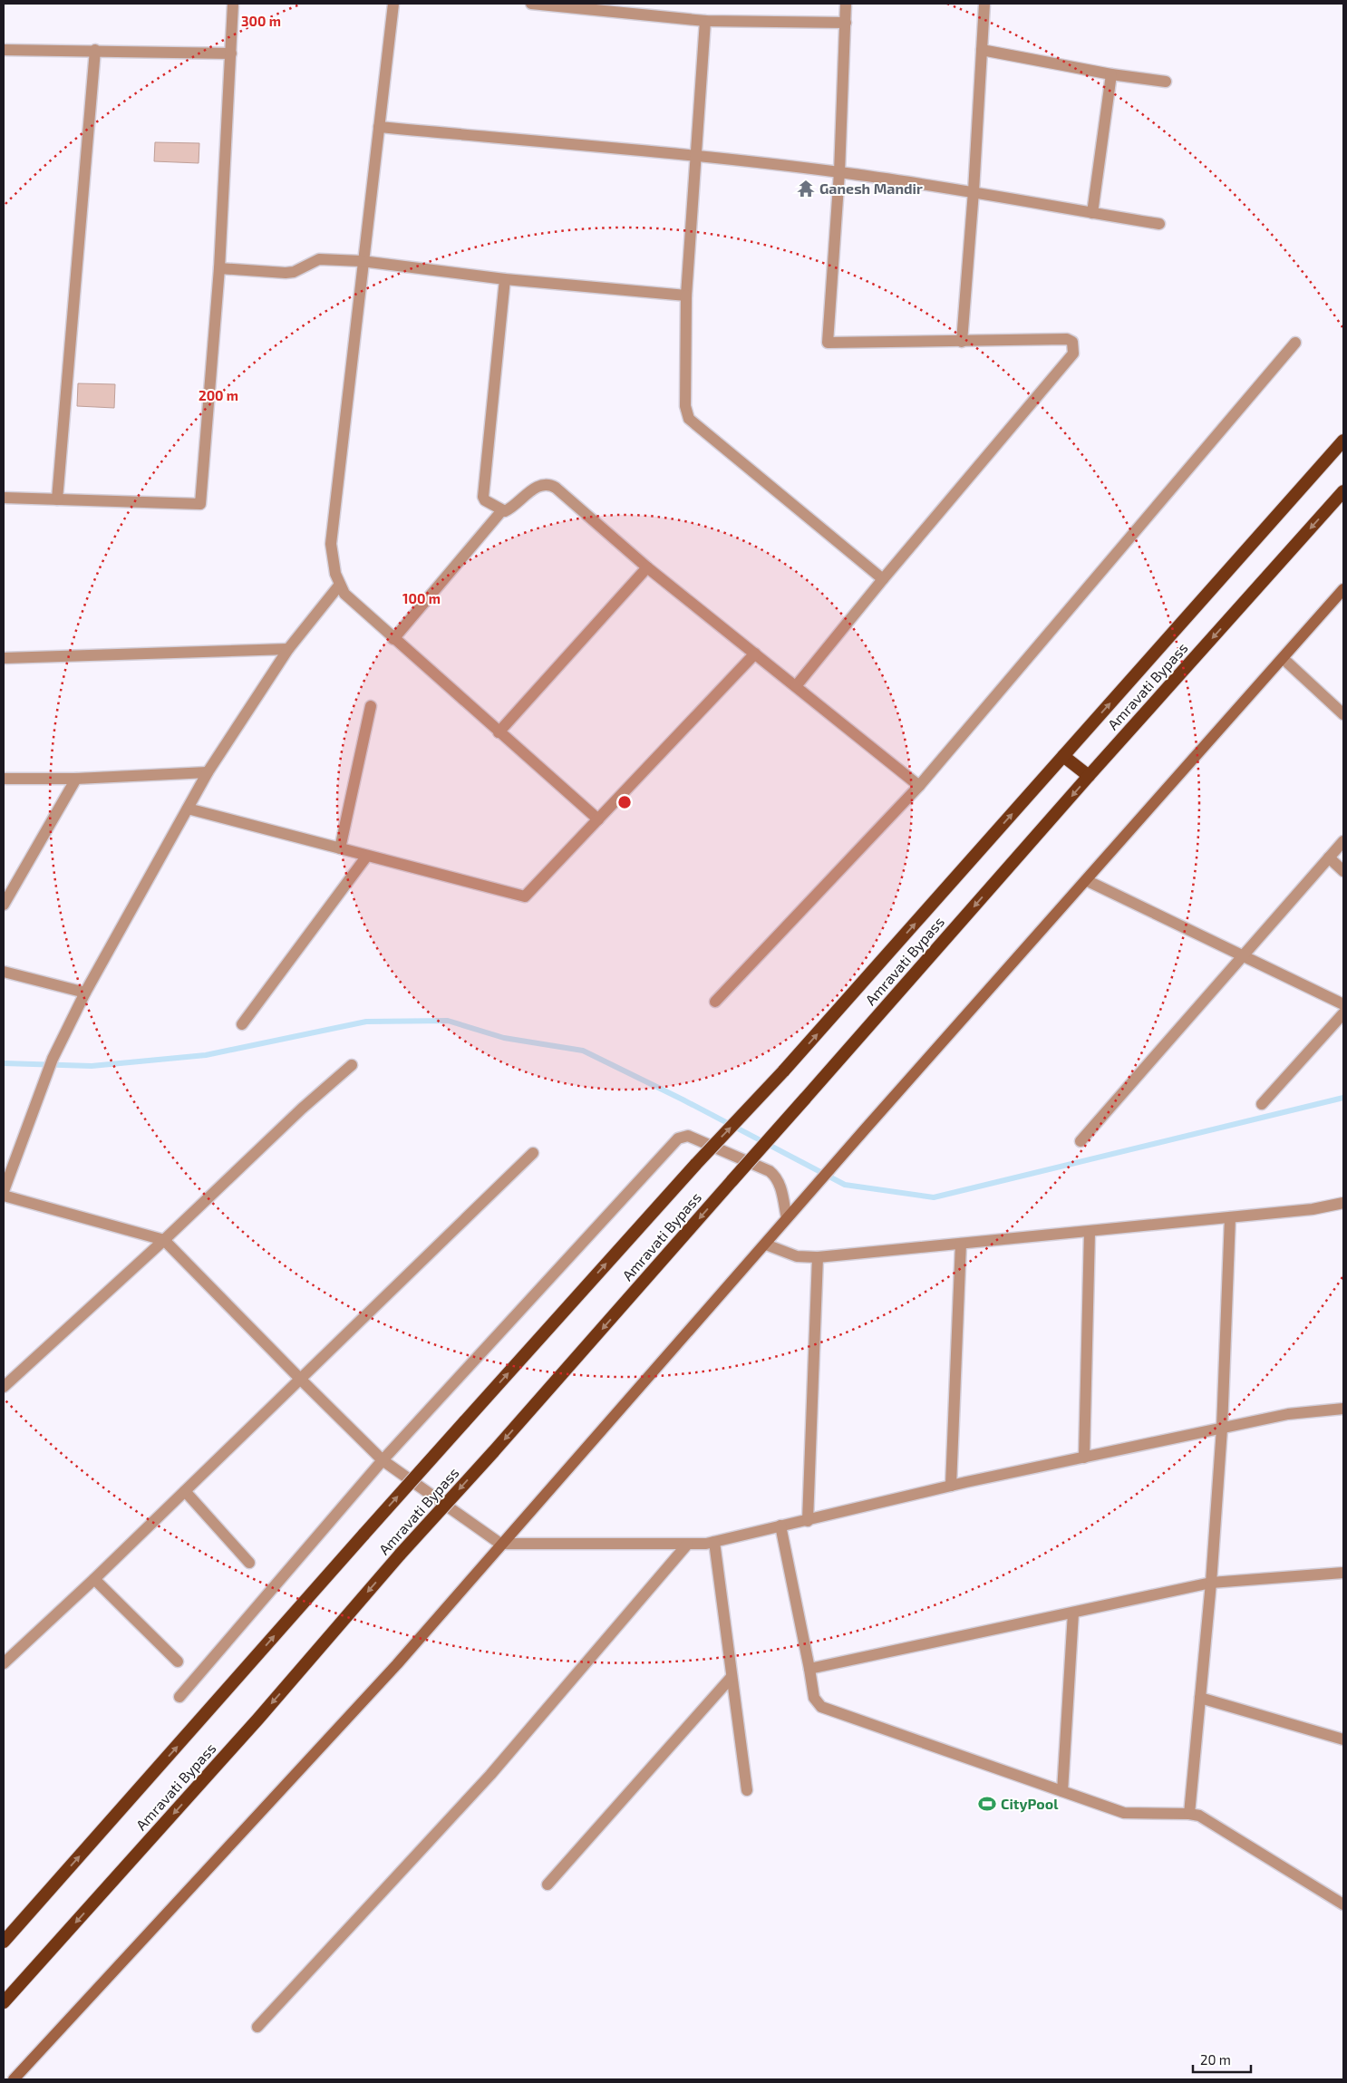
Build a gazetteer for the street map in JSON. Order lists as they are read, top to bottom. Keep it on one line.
{"streets":{"highway":["Amravati Bypass"]},"places":{"temple":["Ganesh Mandir"],"sports":["CityPool"]},"scale_bar":"20 m","rings":["300 m","200 m","100 m"]}
